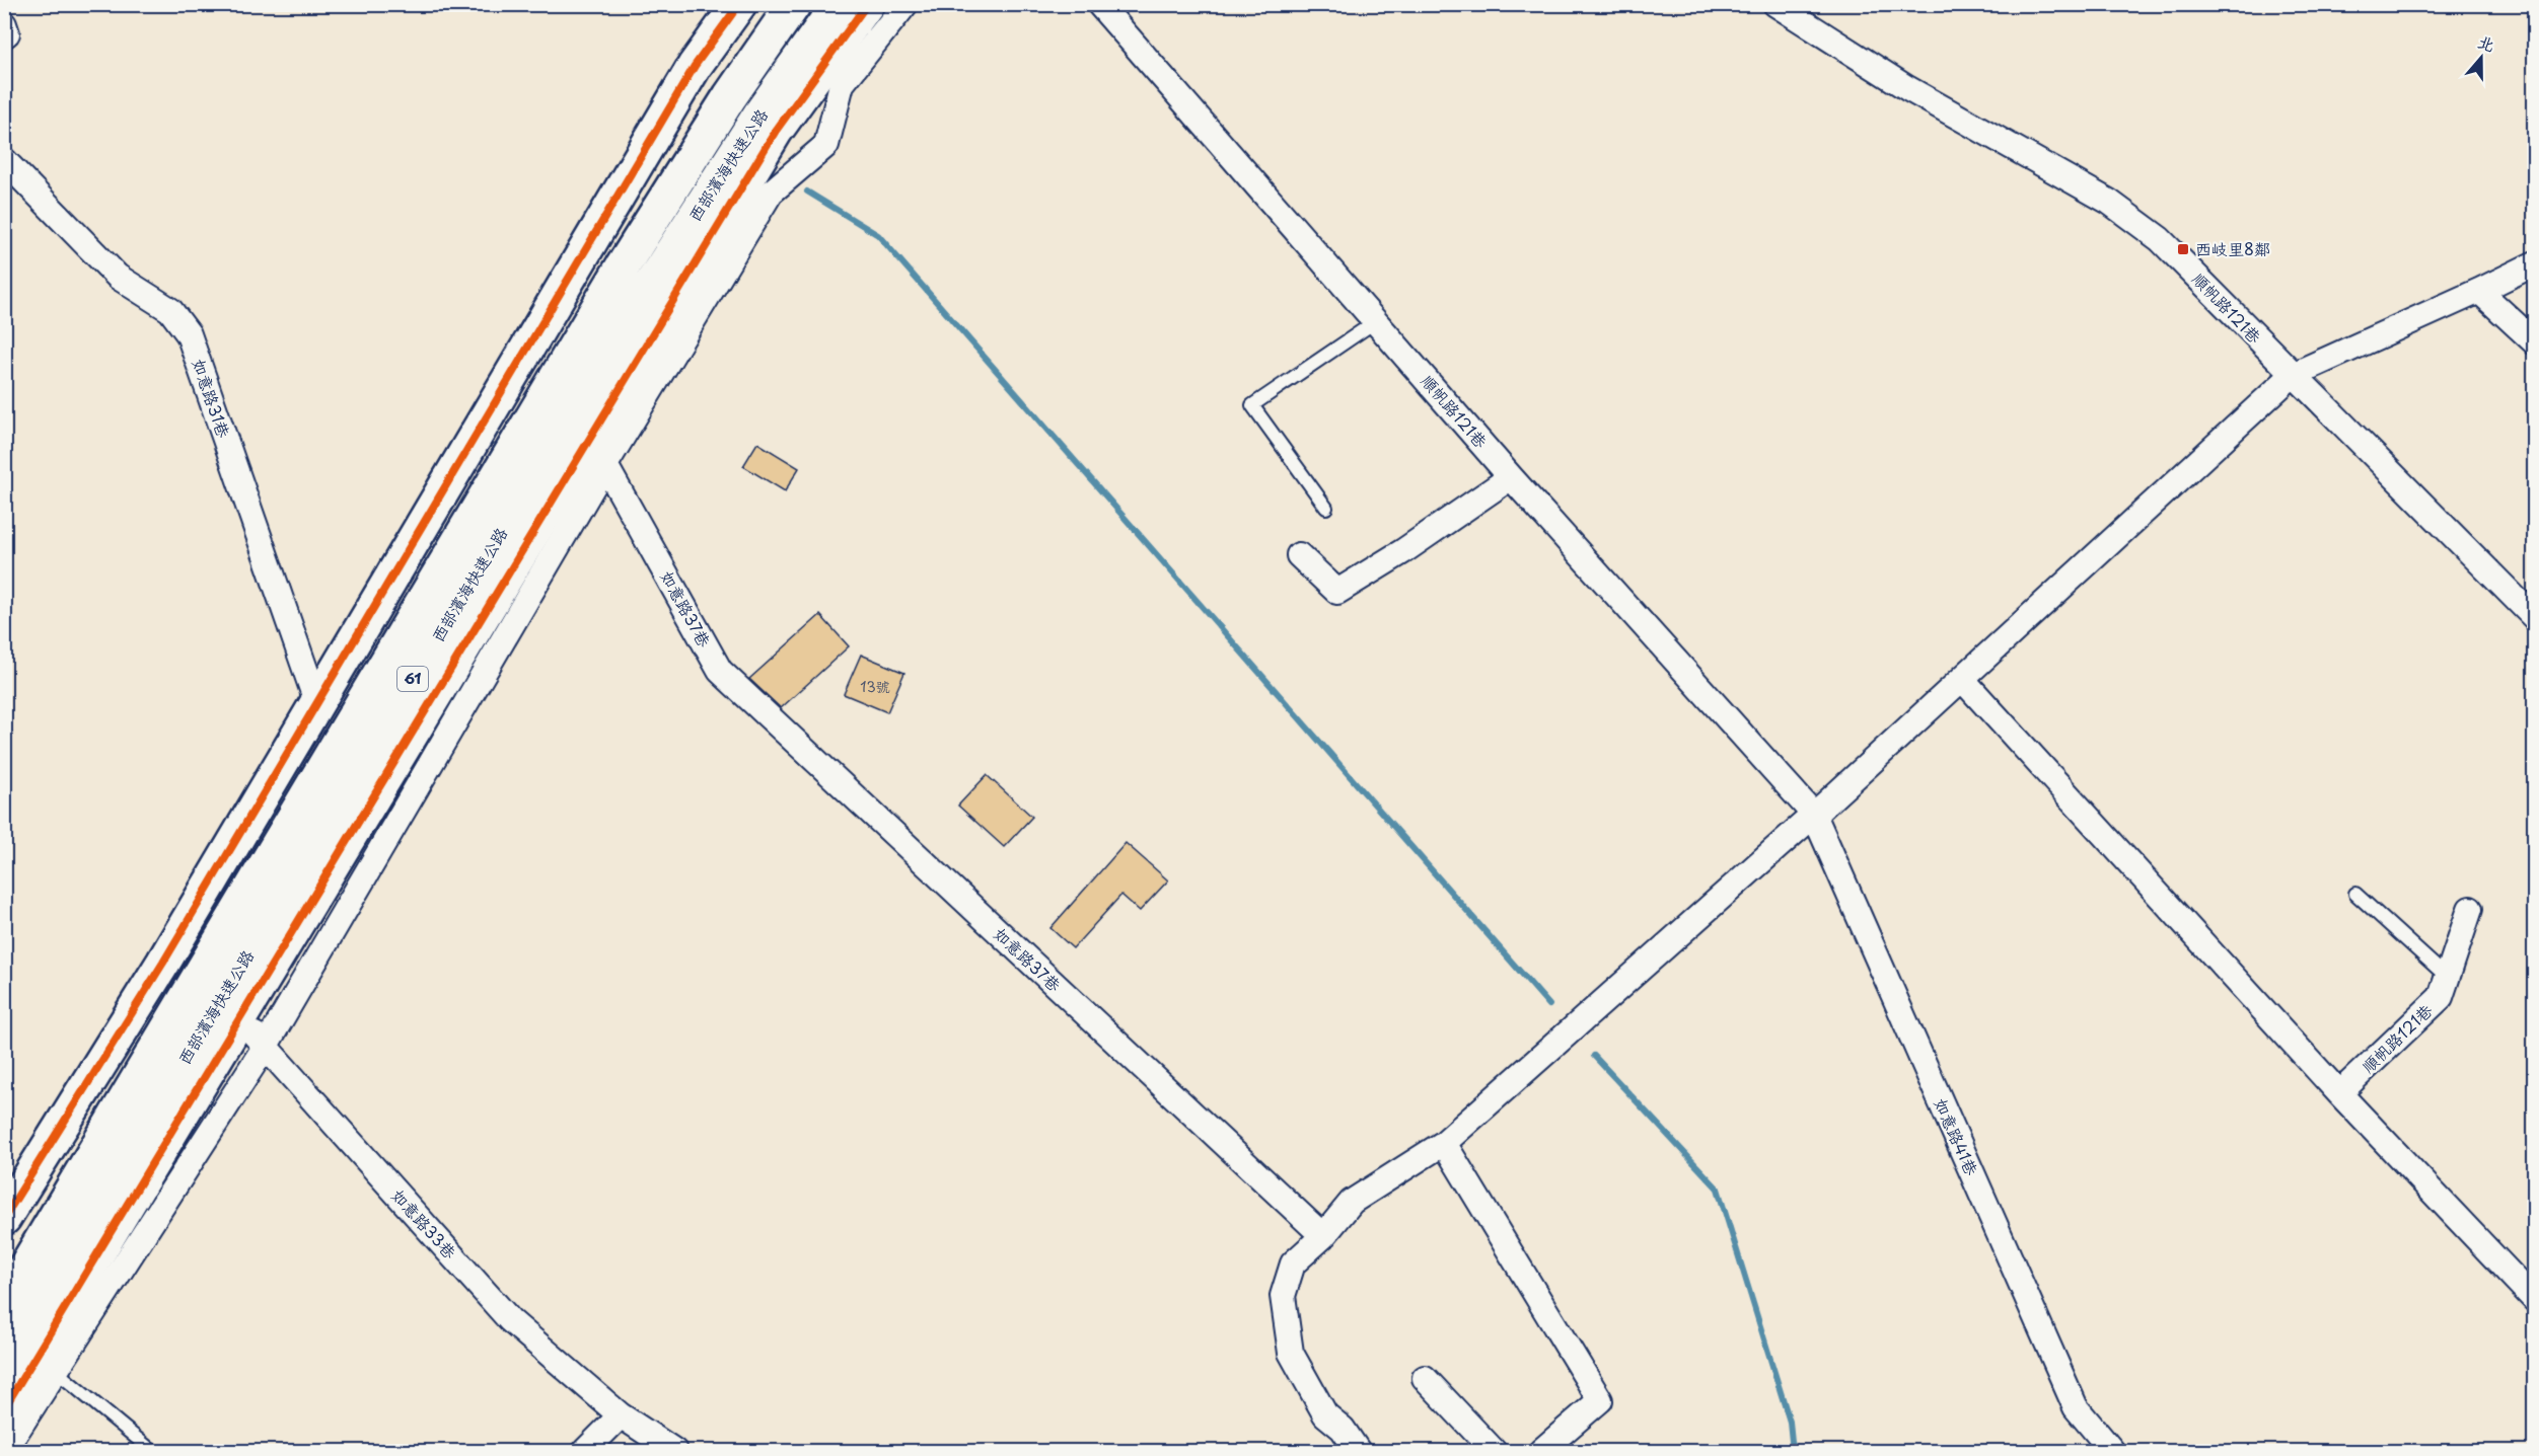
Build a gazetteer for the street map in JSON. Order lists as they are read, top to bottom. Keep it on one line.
{"streets":{"main road":["西部濱海快速公路","61"],"street":["順帆路121巷","如意路31巷","如意路37巷","如意路41巷","如意路33巷"]},"crossings":[["順帆路121巷","如意路41巷"]],"places":{"transit":["西岐里8鄰"]},"house_numbers":["13號"],"north":"top"}
